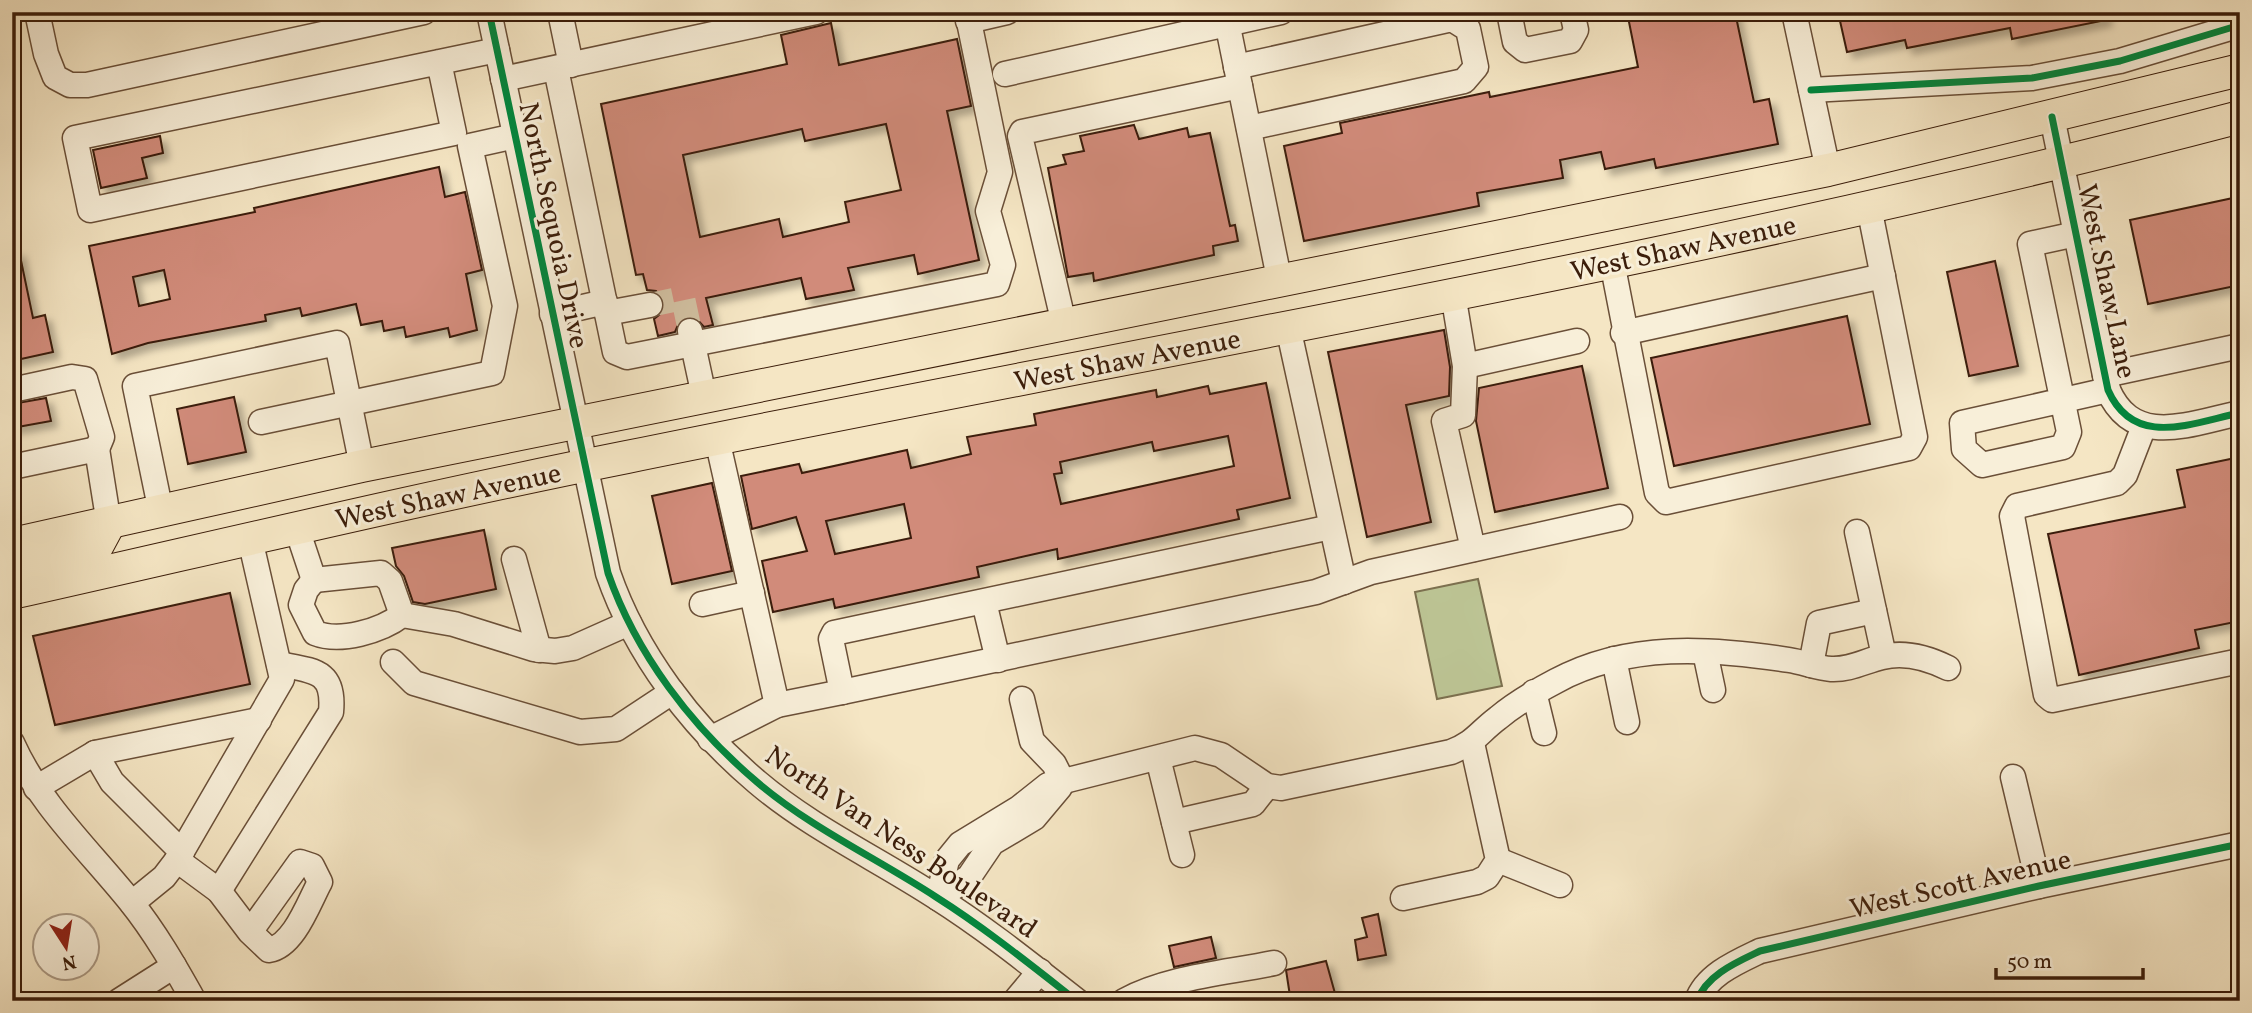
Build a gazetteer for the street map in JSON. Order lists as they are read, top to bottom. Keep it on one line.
{"streets":{"main road":["West Shaw Avenue"],"street":["North Sequoia Drive","West Shaw Lane","North Van Ness Boulevard","West Scott Avenue"]},"crossings":[["North Sequoia Drive","West Shaw Avenue"],["North Sequoia Drive","North Van Ness Boulevard"],["West Shaw Avenue","West Shaw Lane"],["West Shaw Avenue","North Van Ness Boulevard"]],"scale_bar":"50 m","north":"bottom"}
